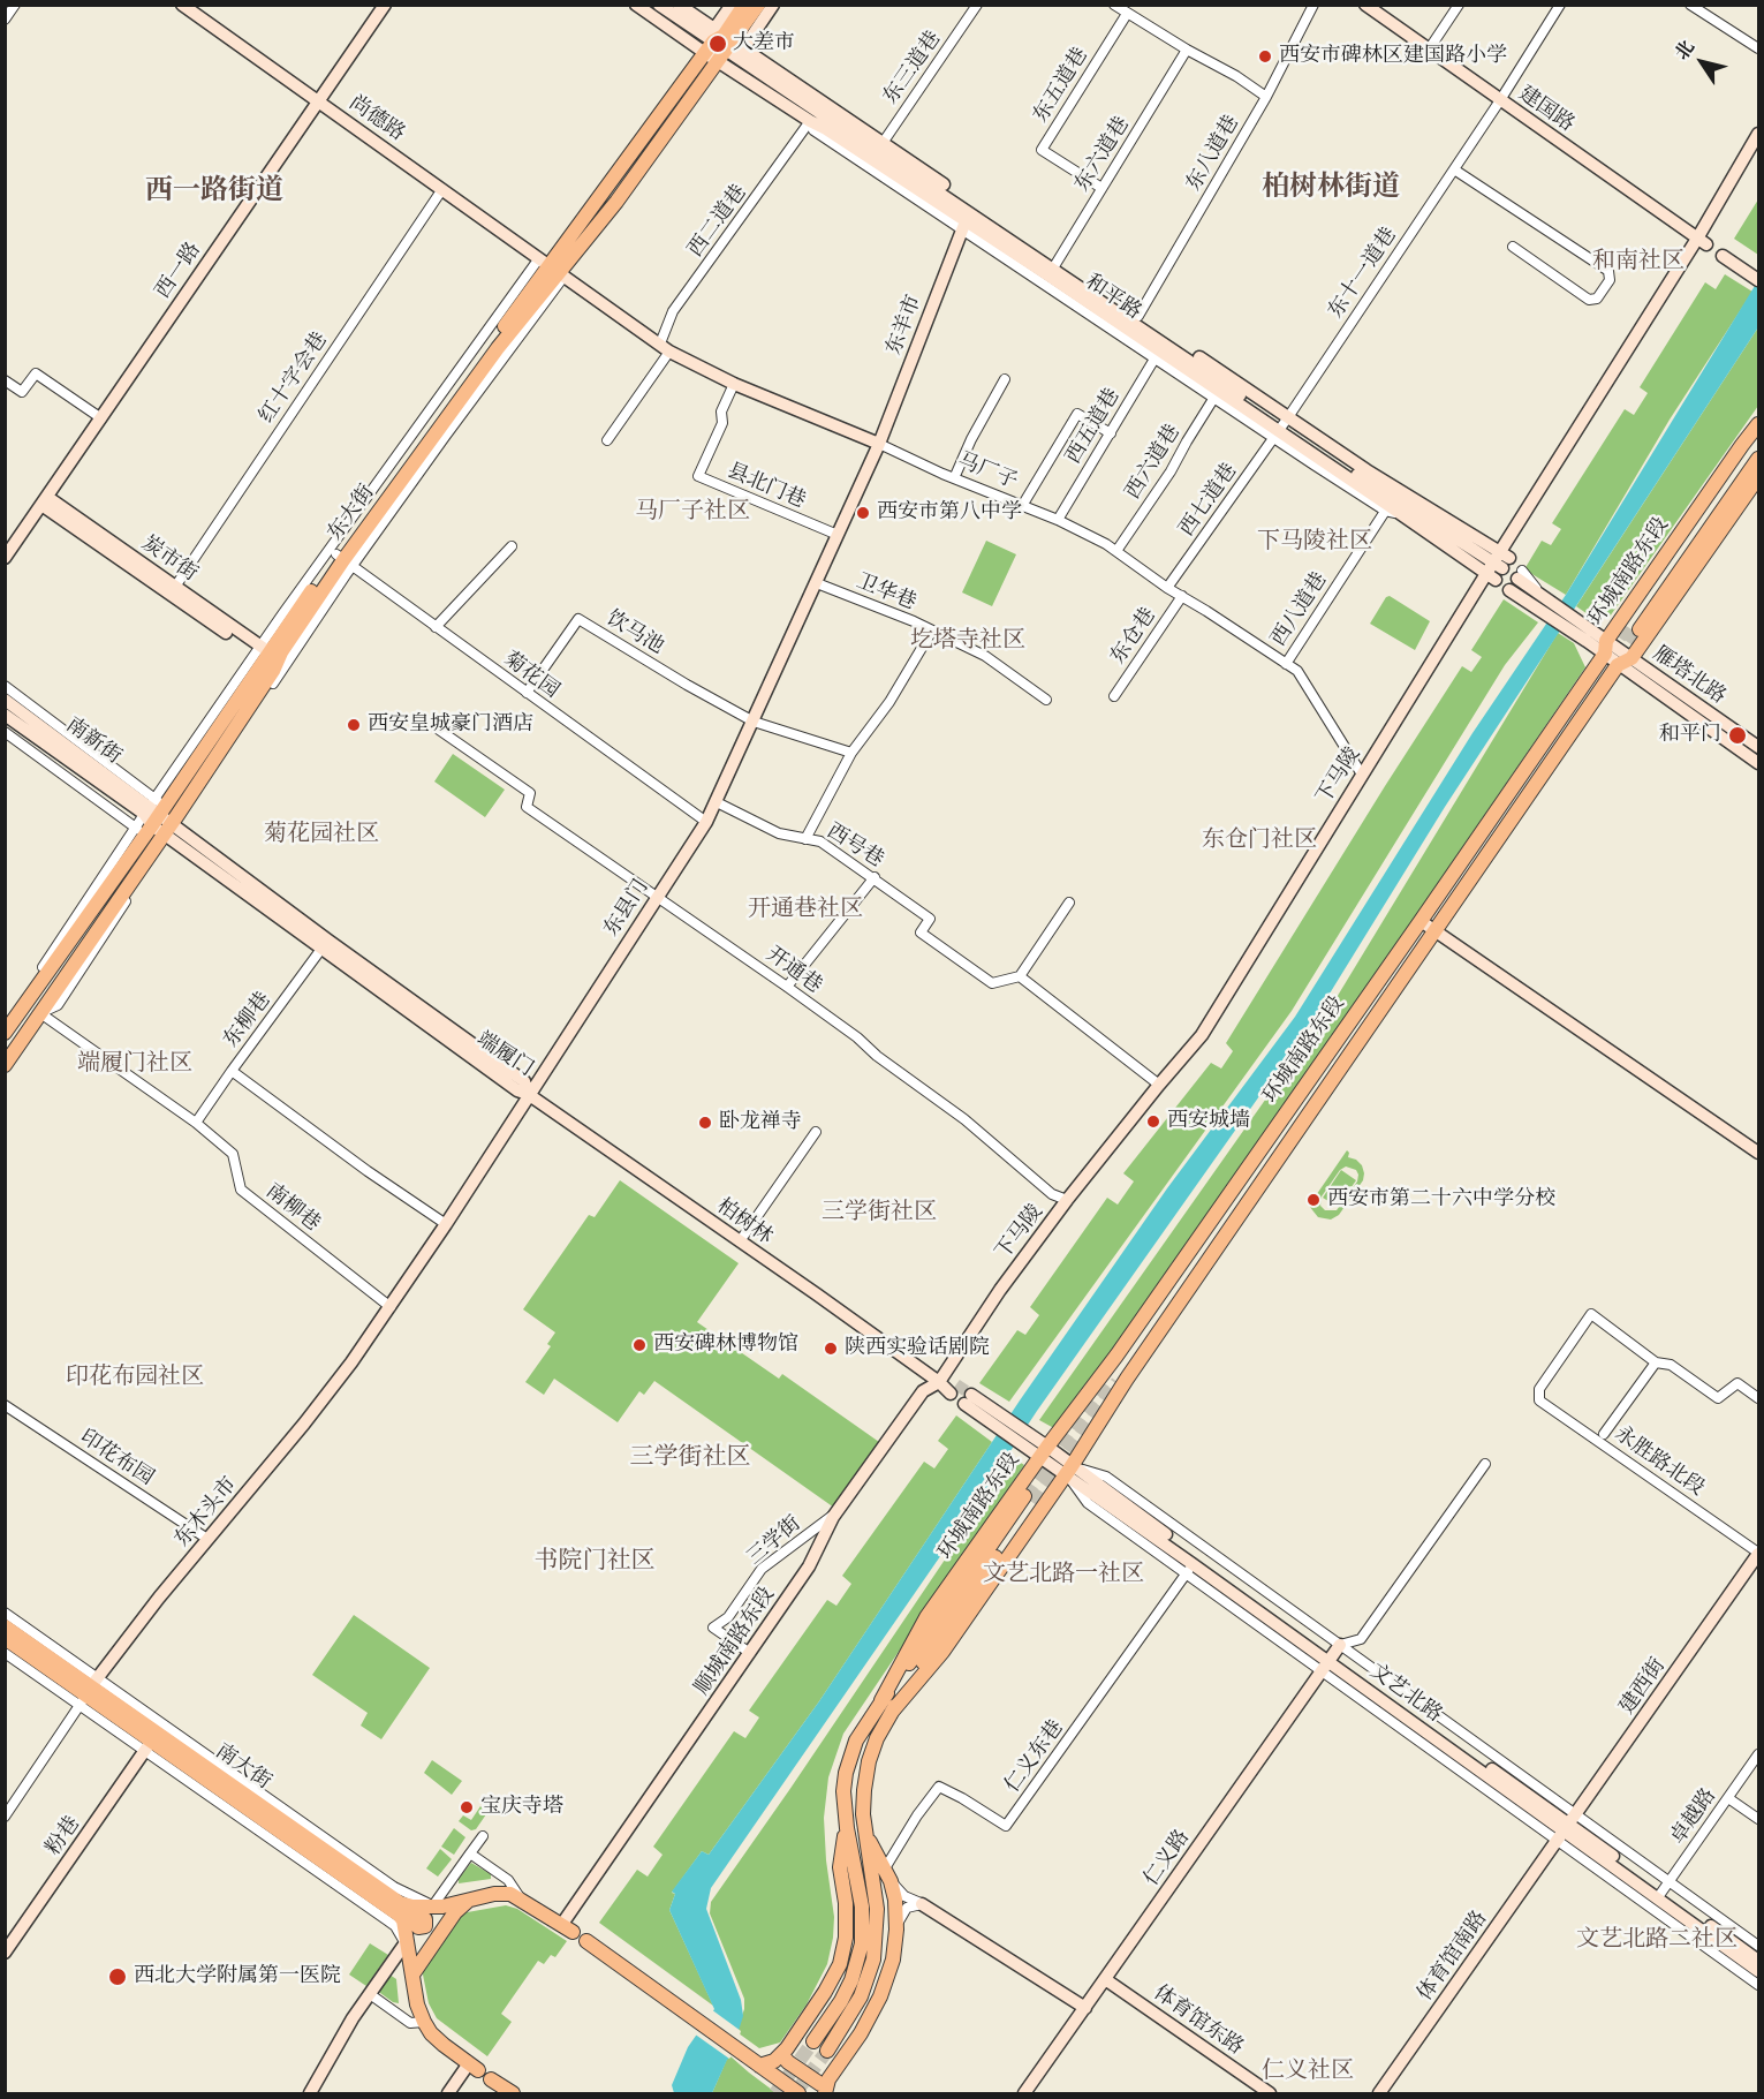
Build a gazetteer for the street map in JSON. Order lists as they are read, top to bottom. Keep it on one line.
{"streets":{"main road":["东大街","环城南路东段","南大街"],"street":["东三道巷","东五道巷","建国路","尚德路","东八道巷","东六道巷","西二道巷","西一路","东十一道巷","和平路","东羊市","红十字会巷","西五道巷","西六道巷","马厂子","县北门巷","西七道巷","炭市街","卫华巷","西八道巷","饮马池","东仓巷","菊花园","雁塔北路","南新街","下马陵","西号巷","东县门","开通巷","东柳巷","端履门","南柳巷","柏树林","印花布园","永胜路北段","东木头市","三学街","顺城南路东段","建西街","文艺北路","仁义东巷","卓越路","粉巷","仁义路","体育馆南路","体育馆东路"]},"crossings":[["东三道巷","和平路"],["东五道巷","东六道巷"],["建国路","东十一道巷"],["建国路","下马陵"],["尚德路","西一路"],["尚德路","红十字会巷"],["尚德路","马厂子"],["尚德路","东大街"],["东六道巷","和平路"],["西二道巷","和平路"],["西二道巷","马厂子"],["西一路","炭市街"],["东十一道巷","和平路"],["东十一道巷","西七道巷"],["和平路","东羊市"],["和平路","西五道巷"],["和平路","西六道巷"],["和平路","西七道巷"],["和平路","东大街"],["和平路","西八道巷"],["和平路","下马陵"],["东羊市","马厂子"],["东羊市","东县门"],["红十字会巷","炭市街"],["西五道巷","马厂子"],["西六道巷","马厂子"],["马厂子","县北门巷"],["马厂子","西七道巷"],["马厂子","东大街"],["马厂子","西八道巷"],["马厂子","东仓巷"],["马厂子","下马陵"],["马厂子","东县门"],["县北门巷","东县门"],["东大街","炭市街"],["东大街","菊花园"],["东大街","南新街"],["东大街","端履门"],["东大街","南柳巷"],["环城南路东段","雁塔北路"],["环城南路东段","文艺北路"],["卫华巷","东县门"],["饮马池","菊花园"],["饮马池","东县门"],["菊花园","东县门"],["南新街","端履门"],["下马陵","开通巷"],["下马陵","柏树林"],["下马陵","顺城南路东段"],["西号巷","东县门"],["东县门","开通巷"],["东县门","端履门"],["东县门","南柳巷"],["东县门","柏树林"],["东县门","东木头市"],["东柳巷","端履门"],["东柳巷","南柳巷"],["端履门","柏树林"],["柏树林","顺城南路东段"],["印花布园","东木头市"],["永胜路北段","建西街"],["东木头市","南大街"],["三学街","顺城南路东段"],["建西街","文艺北路"],["建西街","体育馆南路"],["文艺北路","仁义东巷"],["文艺北路","卓越路"],["文艺北路","仁义路"],["文艺北路","体育馆南路"],["南大街","粉巷"],["仁义路","体育馆东路"]],"districts":["柏树林街道","西一路街道","和南社区","马厂子社区","下马陵社区","圪塔寺社区","菊花园社区","东仓门社区","开通巷社区","端履门社区","三学街社区","印花布园社区","三学街社区","书院门社区","文艺北路一社区","文艺北路二社区","仁义社区"],"places":["大差市","西安市碑林区建国路小学","西安市第八中学","西安皇城豪门酒店","和平门","西安城墙","卧龙禅寺","西安市第二十六中学分校","西安碑林博物馆","陕西实验话剧院","宝庆寺塔","西北大学附属第一医院"],"north":"top left"}
